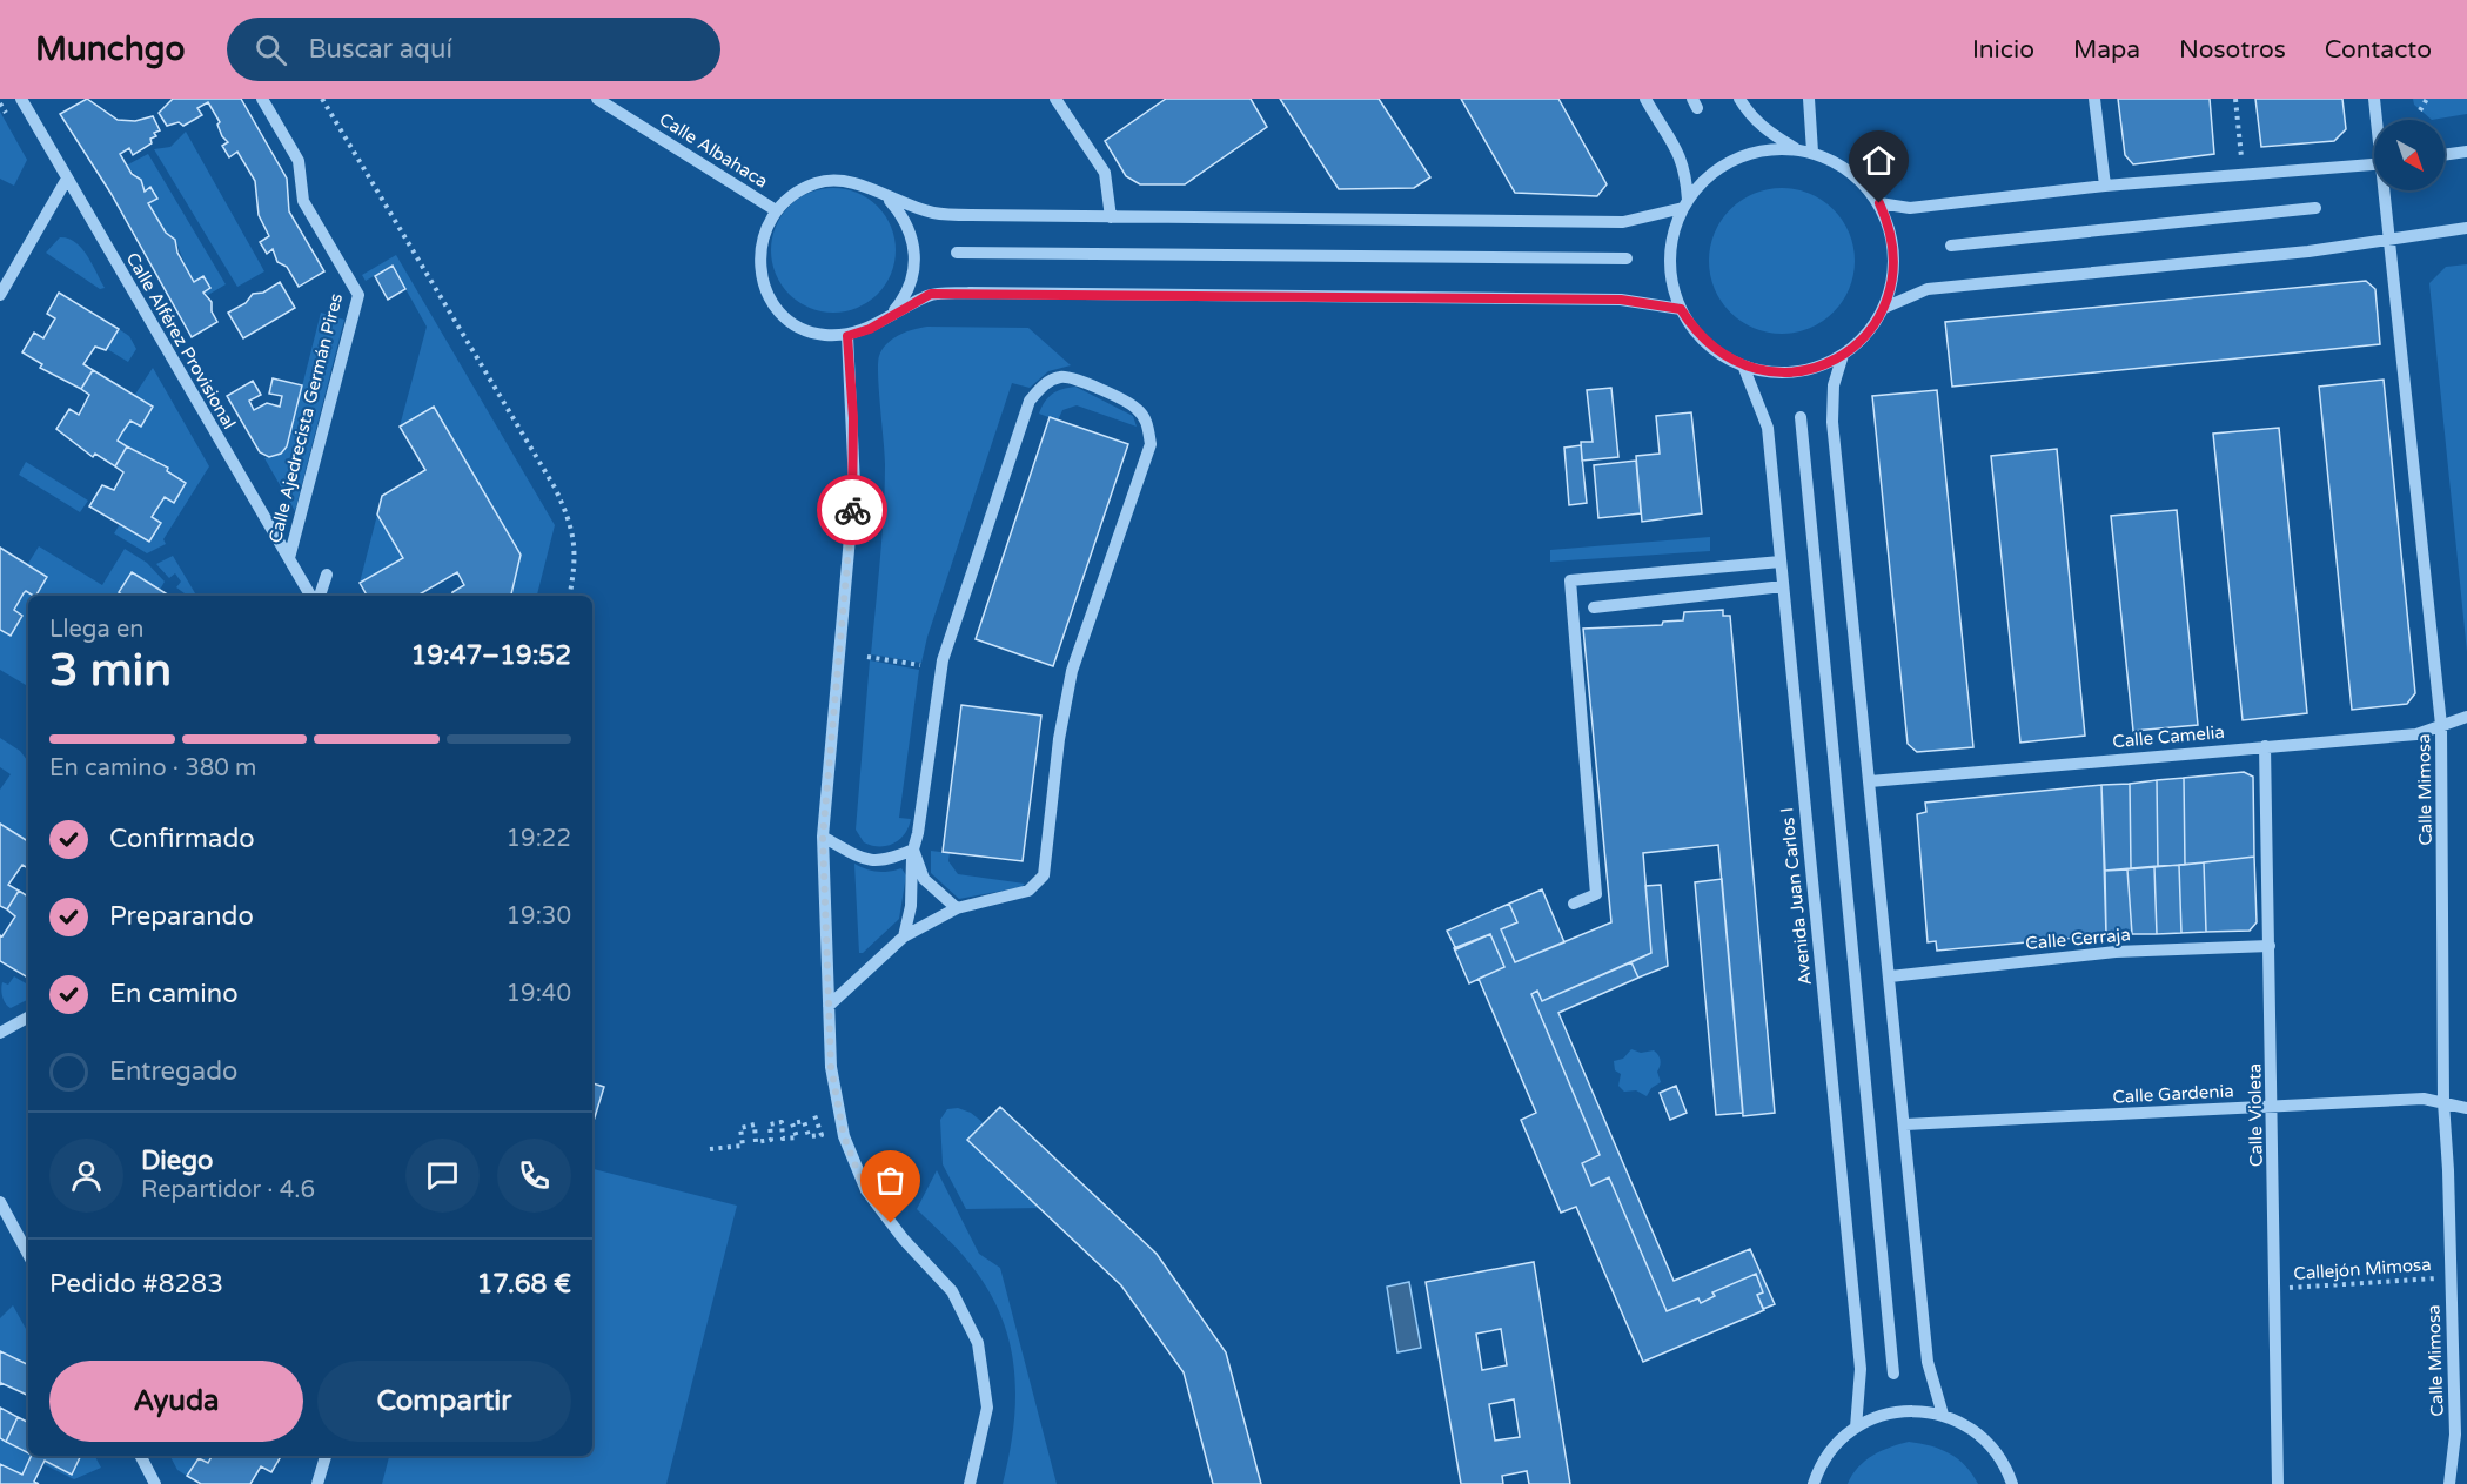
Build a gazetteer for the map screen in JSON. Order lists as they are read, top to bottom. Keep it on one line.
{"streets":{"street":["Calle Albahaca","Calle Alférez Provisional","Calle Ajedrecista Germán Pires","Calle Camelia","Calle Mimosa","Avenida Juan Carlos I","Calle Cerraja","Calle Gardenia","Calle Violeta"],"path":["Callejón Mimosa"]},"crossings":[["Calle Alférez Provisional","Calle Ajedrecista Germán Pires"],["Calle Camelia","Calle Mimosa"],["Calle Camelia","Calle Violeta"],["Calle Mimosa","Calle Gardenia"],["Calle Mimosa","Callejón Mimosa"],["Calle Cerraja","Calle Violeta"],["Calle Gardenia","Calle Violeta"],["Calle Violeta","Callejón Mimosa"]],"north":"bottom right","page":{"header":"Munchgo","search":"Buscar aquí","nav":["Inicio","Mapa","Nosotros","Contacto"],"heading":["3 min","Llega en","19:47–19:52"],"panel":["Diego","Repartidor · 4.6","Pedido #8283","17.68 €"],"bar":"En camino · 380 m","list":[["Confirmado","19:22"],["Preparando","19:30"],["En camino","19:40"],"Entregado"],"buttons":["Ayuda","Compartir"]}}
